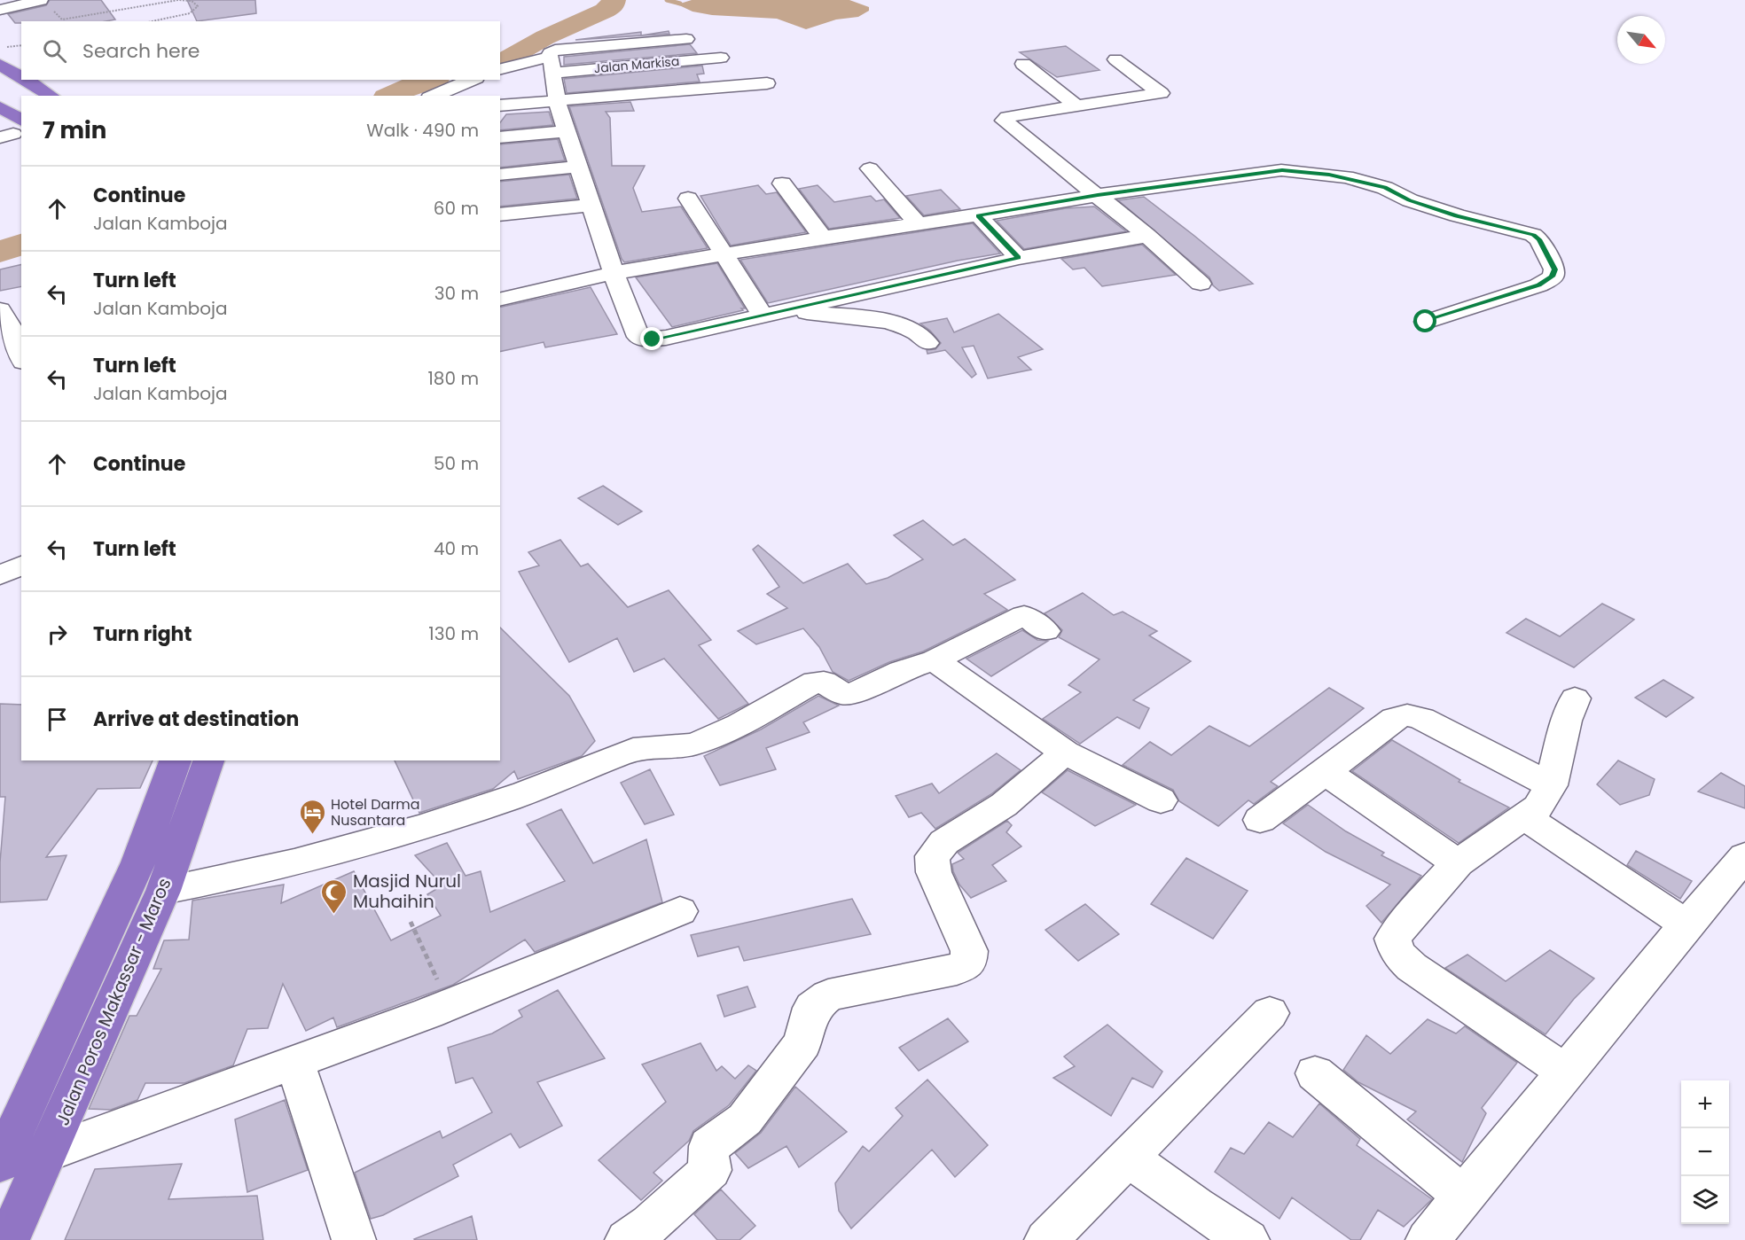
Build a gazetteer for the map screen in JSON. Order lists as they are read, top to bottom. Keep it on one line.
{"streets":{"highway":["Jalan Poros Makassar - Maros"],"street":["Jalan Markisa"]},"places":{"hotel":["Hotel Darma Nusantara"],"mosque":["Masjid Nurul Muhaihin"]},"north":"bottom right","page":{"search":"Search here","heading":["7 min","Walk · 490 m"],"list":[["Continue","Jalan Kamboja","60 m"],["Turn left","Jalan Kamboja","30 m"],["Turn left","Jalan Kamboja","180 m"],["Continue","50 m"],["Turn left","40 m"],["Turn right","130 m"],"Arrive at destination"],"map_buttons":["+","−"]}}
